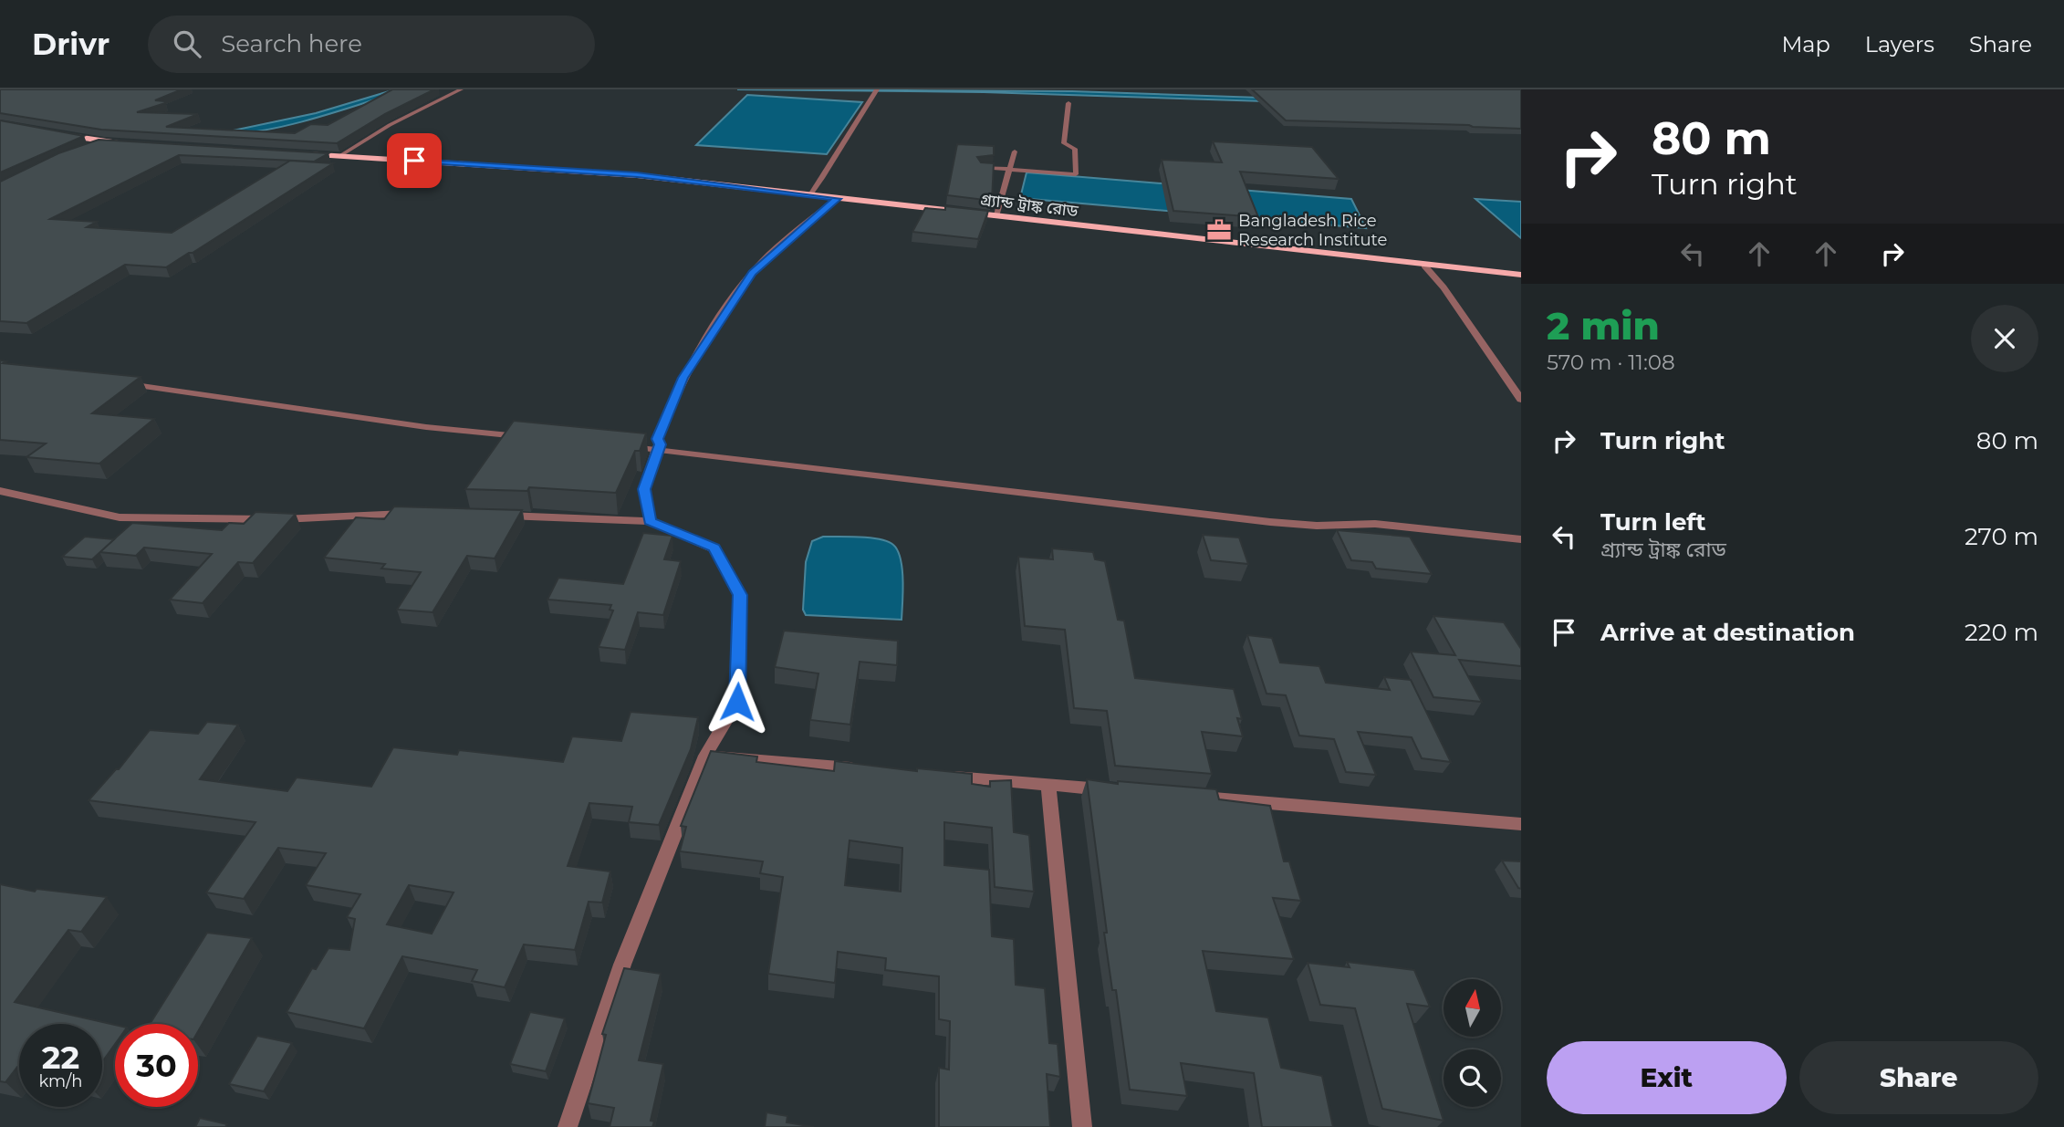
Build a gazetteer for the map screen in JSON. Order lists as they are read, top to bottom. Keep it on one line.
{"streets":{"highway":["গ্র্যান্ড ট্রাঙ্ক রোড"]},"places":{"office":["Bangladesh Rice Research Institute"]},"north":"top","page":{"header":"Drivr","search":"Search here","nav":["Map","Layers","Share"],"turn":["80 m","Turn right"],"heading":["2 min","570 m · 11:08"],"list":[{"name":"Turn right","value":"80 m"},{"name":"Turn left","note":"গ্র্যান্ড ট্রাঙ্ক রোড","value":"270 m"},{"name":"Arrive at destination","value":"220 m"}],"speed":"22 km/h","limit":"30","buttons":["Exit","Share"]}}
